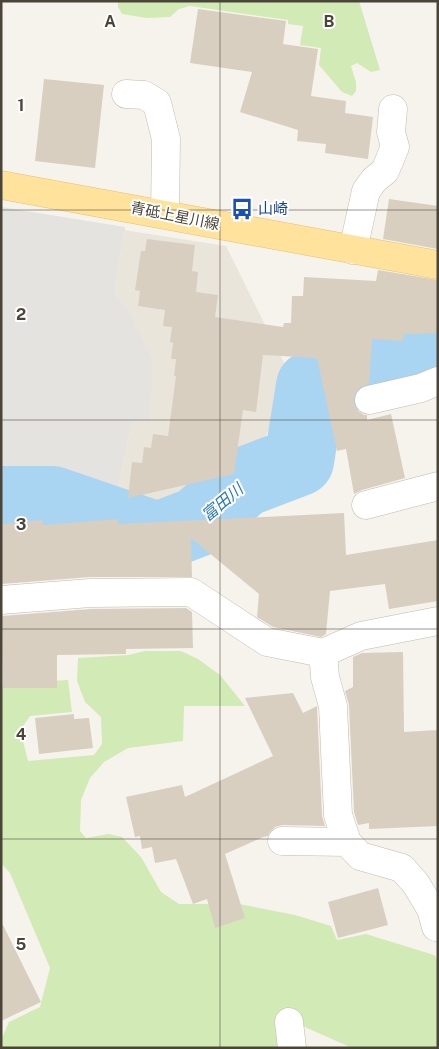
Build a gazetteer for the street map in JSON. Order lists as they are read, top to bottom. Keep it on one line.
{"streets":{"main road":["青砥上星川線"]},"water":["富田川"],"places":{"bus stop":["山崎"]},"grid":{"columns":["A","B"],"rows":["1","2","3","4","5"]}}
